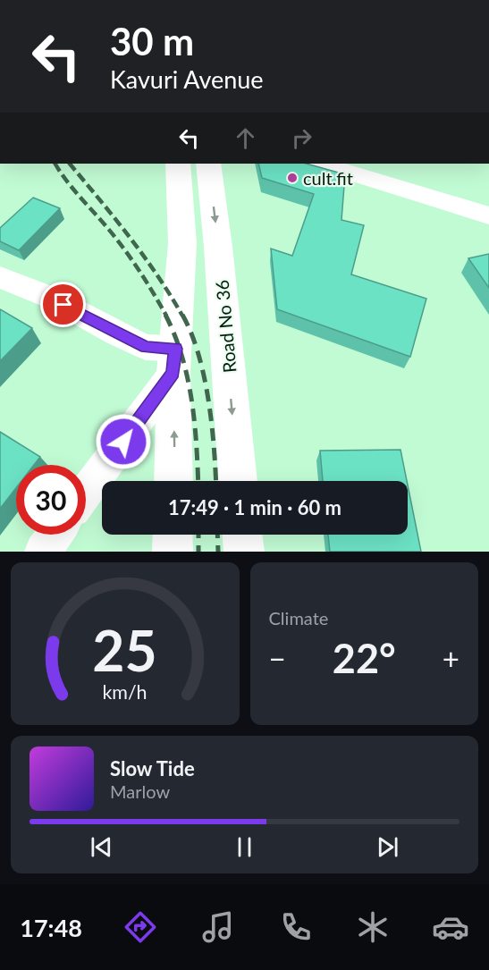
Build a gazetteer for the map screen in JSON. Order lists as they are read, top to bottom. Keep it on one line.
{"streets":{"main road":["Road No 36"]},"places":["cult.fit"],"page":{"turn":["30 m","Kavuri Avenue"],"limit":"30","trip":"17:49 · 1 min · 60 m","tile":"Climate","heat":["−","22°","+"],"song":["Slow Tide","Marlow"],"tabs":"17:48","gauge":["25","km/h"]}}
